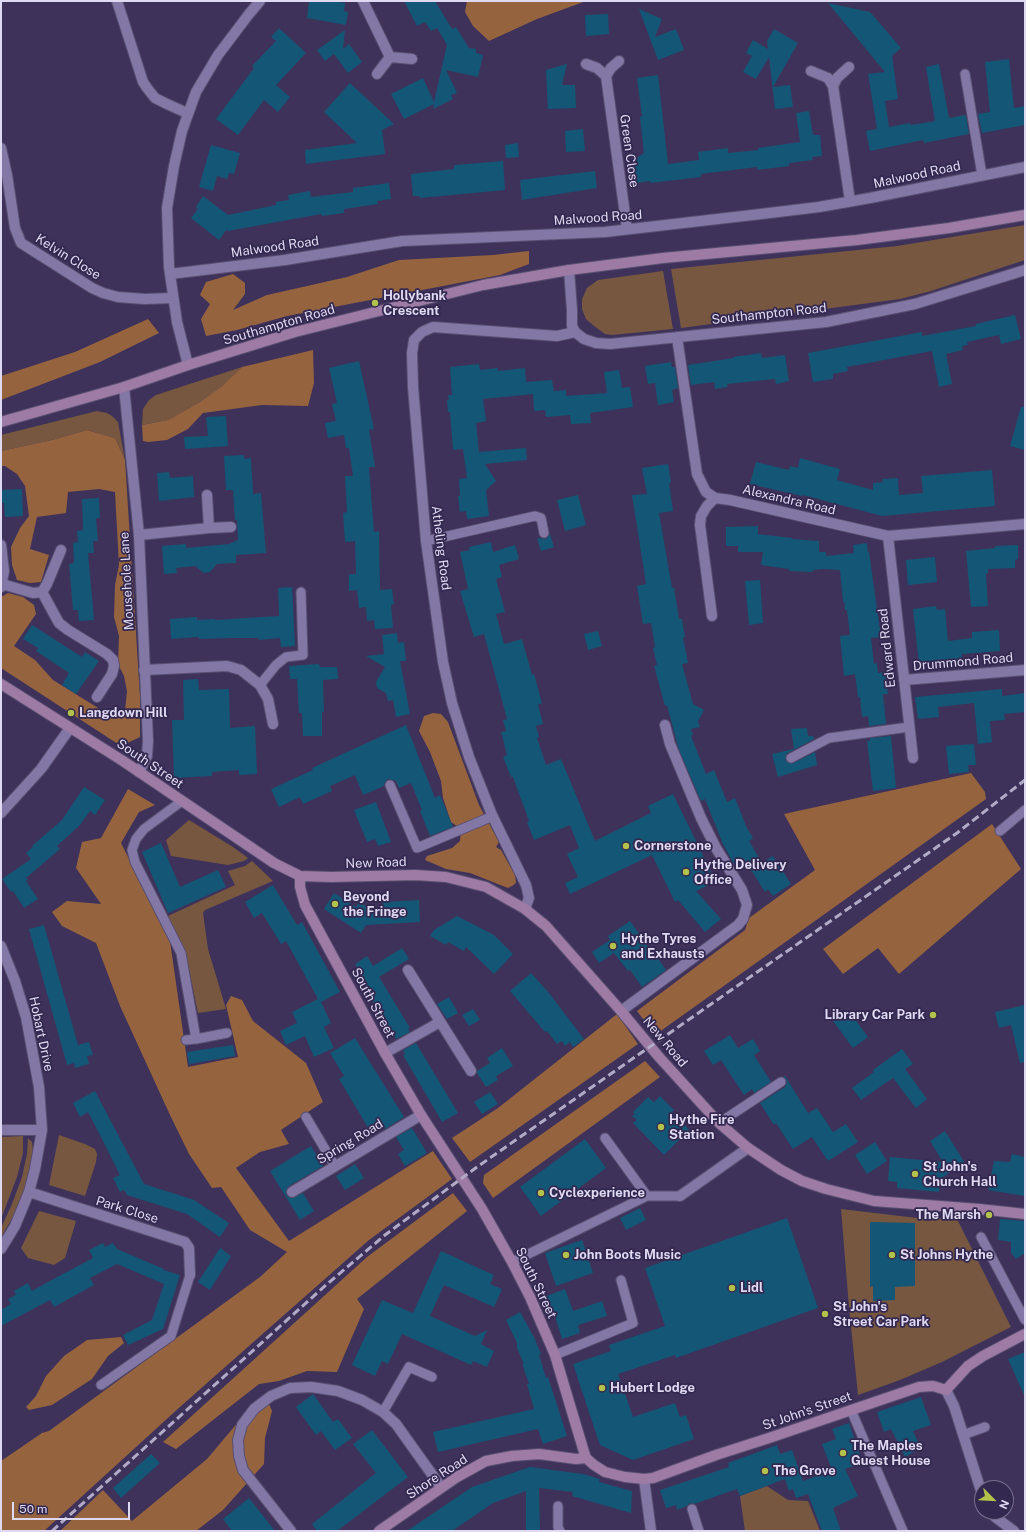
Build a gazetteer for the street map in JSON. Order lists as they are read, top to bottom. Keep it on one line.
{"streets":{"street":["Green Close","Malwood Road","Kelvin Close","Southampton Road","Alexandra Road","Atheling Road","Mousehole Lane","Edward Road","Drummond Road","South Street","New Road","Hobart Drive","Spring Road","Park Close","St John's Street","Shore Road"]},"crossings":[["Green Close","Malwood Road"],["Southampton Road","Atheling Road"],["Southampton Road","Mousehole Lane"],["Alexandra Road","Edward Road"],["Atheling Road","New Road"],["Mousehole Lane","South Street"],["Edward Road","Drummond Road"],["South Street","New Road"],["South Street","Spring Road"],["South Street","St John's Street"],["South Street","Shore Road"],["Hobart Drive","Park Close"],["St John's Street","Shore Road"]],"places":["Hollybank Crescent","Langdown Hill","Cornerstone","Hythe Delivery Office","Beyond the Fringe","Hythe Tyres and Exhausts","Library Car Park","Hythe Fire Station","St John's Church Hall","Cyclexperience","The Marsh","John Boots Music","St Johns Hythe","Lidl","St John's Street Car Park","Hubert Lodge","The Maples Guest House","The Grove"],"scale_bar":"50 m","north":"bottom right"}
